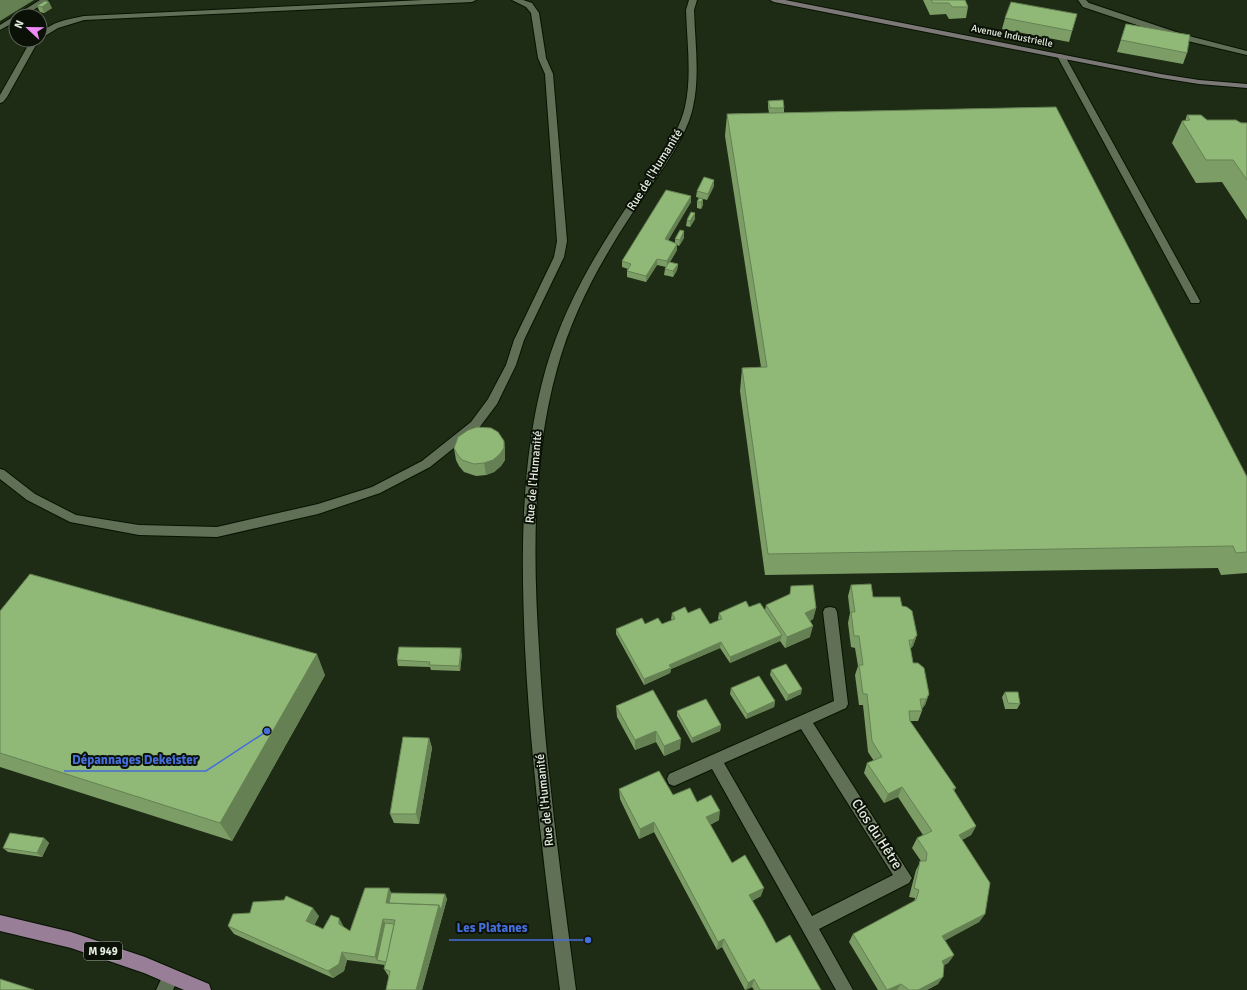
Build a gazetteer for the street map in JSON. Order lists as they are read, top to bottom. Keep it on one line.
{"streets":{"main road":["M 949"],"street":["Avenue Industrielle","Rue de l'Humanité","Clos du Hêtre"]},"places":["Dépannages Dekeister","Les Platanes"],"north":"left"}
